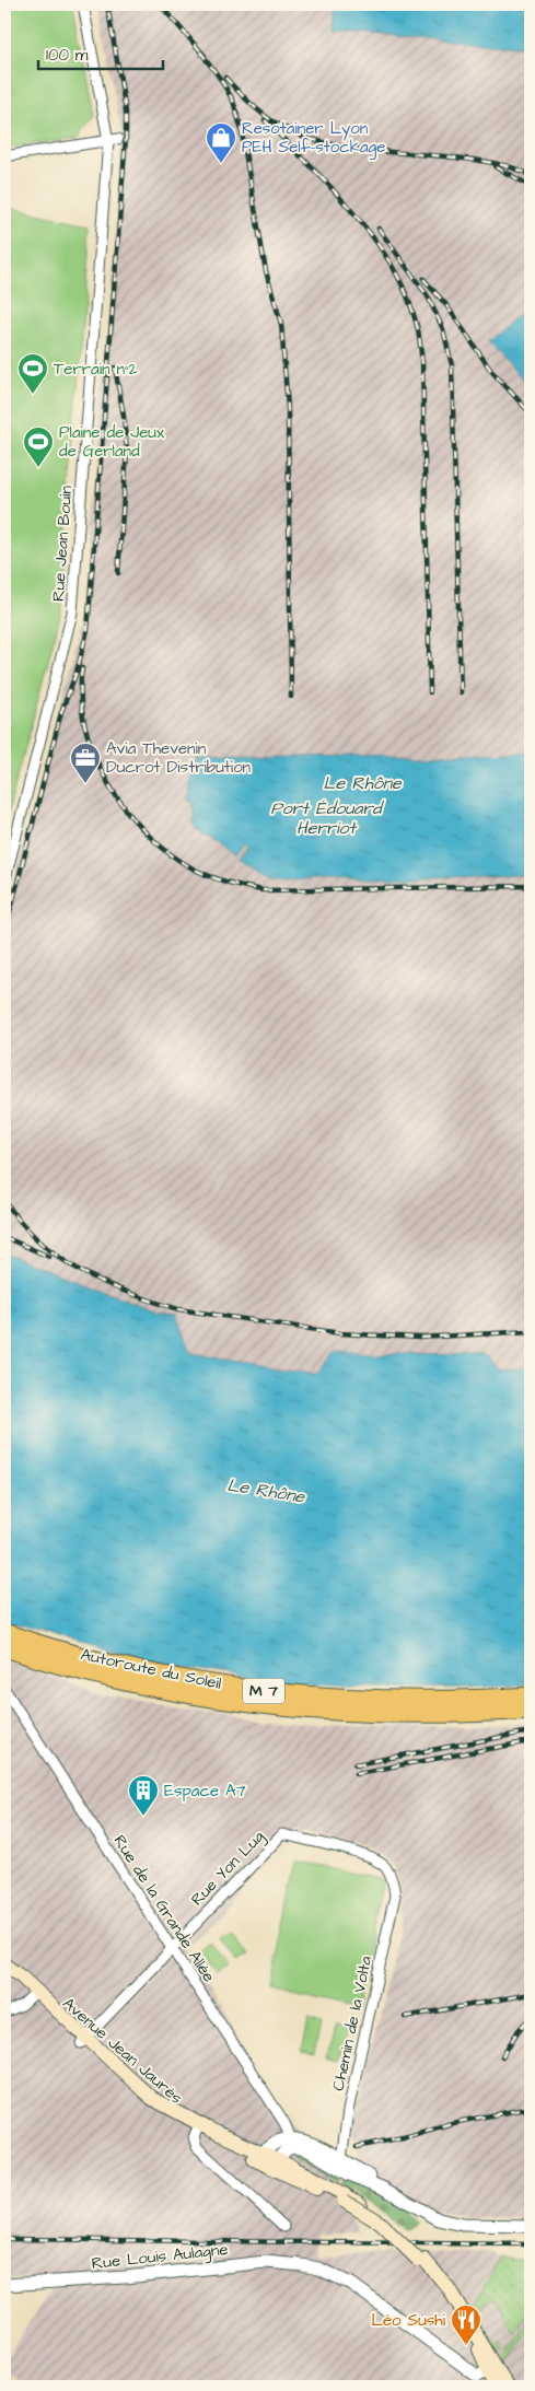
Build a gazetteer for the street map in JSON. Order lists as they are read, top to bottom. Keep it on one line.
{"streets":{"highway":["Autoroute du Soleil","M 7"],"main road":["Avenue Jean Jaurès"],"street":["Rue Jean Bouin","Rue Yon Lug","Rue de la Grande Allée","Chemin de la Volta","Rue Louis Aulagne"]},"crossings":[["Rue Yon Lug","Rue de la Grande Allée"],["Rue Yon Lug","Chemin de la Volta"],["Rue Yon Lug","Avenue Jean Jaurès"],["Avenue Jean Jaurès","Rue Louis Aulagne"]],"water":["Le Rhône","Port Édouard Herriot"],"places":{"shop":["Resotainer Lyon PEH Self-stockage"],"sports":["Terrain n°2","Plaine de Jeux de Gerland"],"office":["Avia Thevenin Ducrot Distribution"],"building":["Espace A7"],"restaurant":["Léo Sushi"]},"scale_bar":"100 m"}
